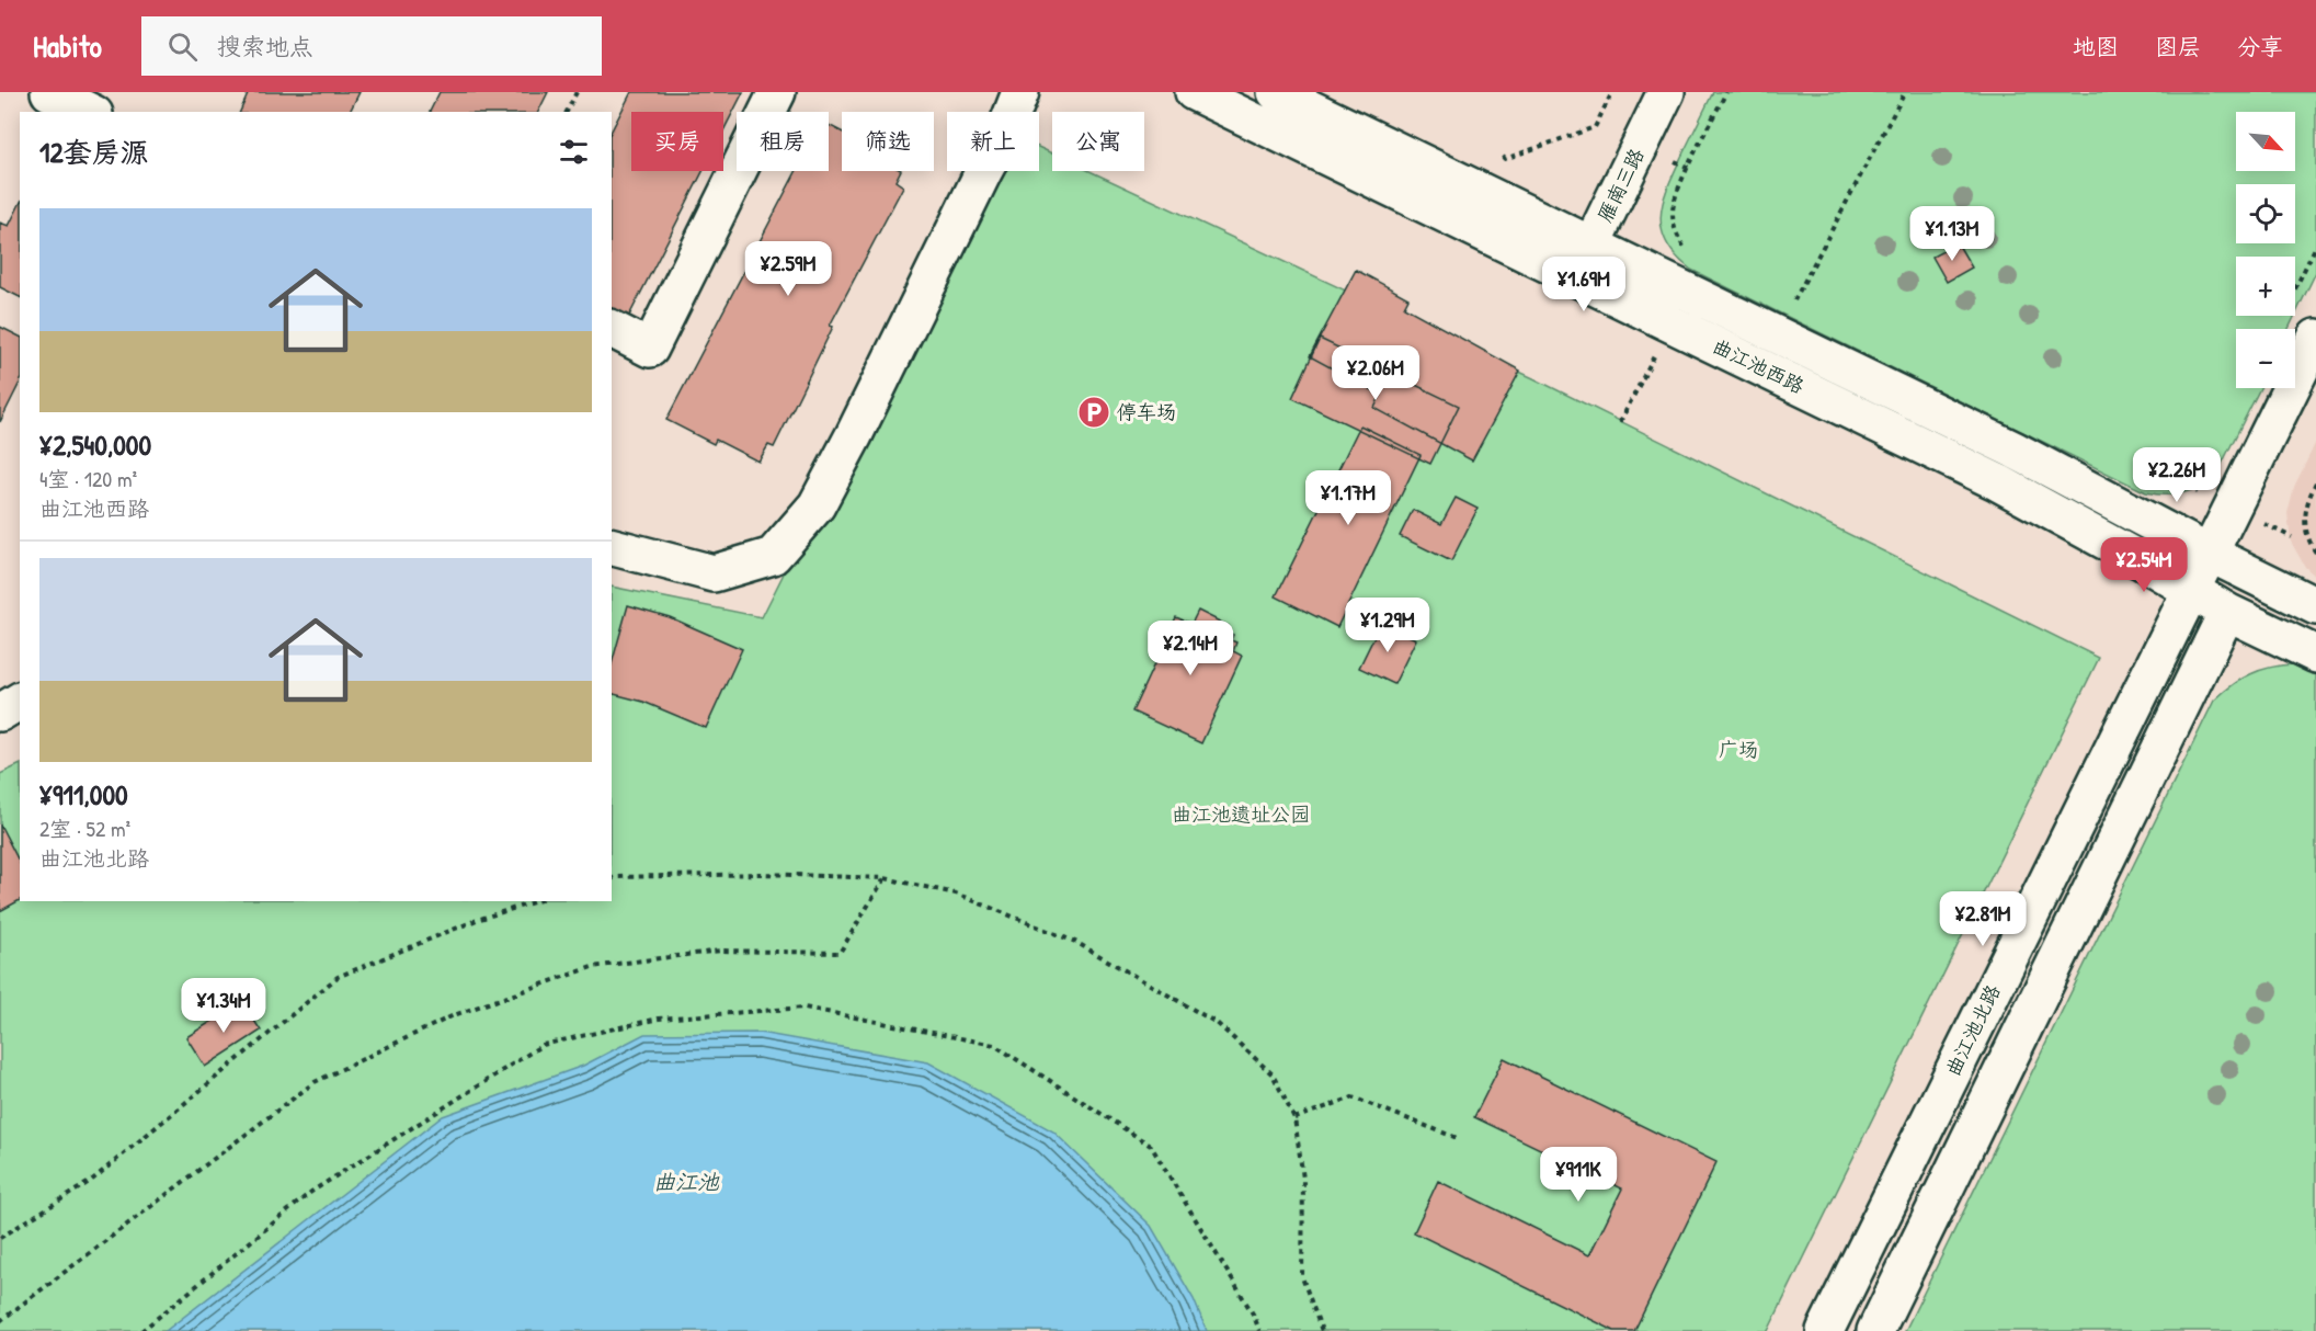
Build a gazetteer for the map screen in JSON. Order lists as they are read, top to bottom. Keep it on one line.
{"streets":{"street":["雁南三路","曲江池西路","曲江池北路"]},"crossings":[["雁南三路","曲江池西路"],["曲江池西路","曲江池北路"]],"water":["曲江池"],"parks":["广场","曲江池遗址公园"],"places":{"parking":["停车场"]},"north":"bottom right","page":{"header":"Habito","search":"搜索地点","nav":["地图","图层","分享"],"map_buttons":["+","−"],"chip":["买房","租房","筛选","新上","公寓"],"heading":"12套房源","list":[{"name":"¥2,540,000","note":"4室 · 120 m² · 曲江池西路"},{"name":"¥911,000","note":"2室 · 52 m² · 曲江池北路"}],"price":["¥1.13M","¥2.59M","¥1.69M","¥2.06M","¥2.26M","¥1.17M","¥2.54M","¥1.29M","¥2.14M","¥2.81M","¥1.34M","¥911K"]}}
